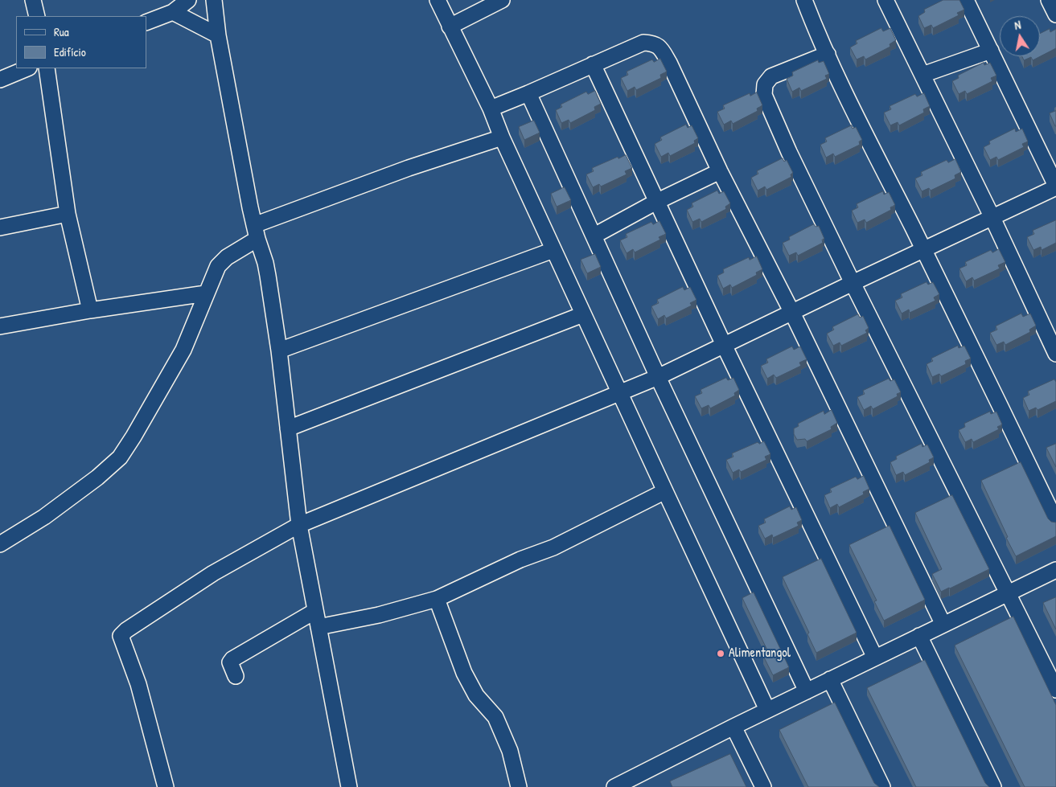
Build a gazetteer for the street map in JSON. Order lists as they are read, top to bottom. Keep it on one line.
{"places":["Alimentangol"],"legend":["Rua","Edifício"],"north":"top"}
